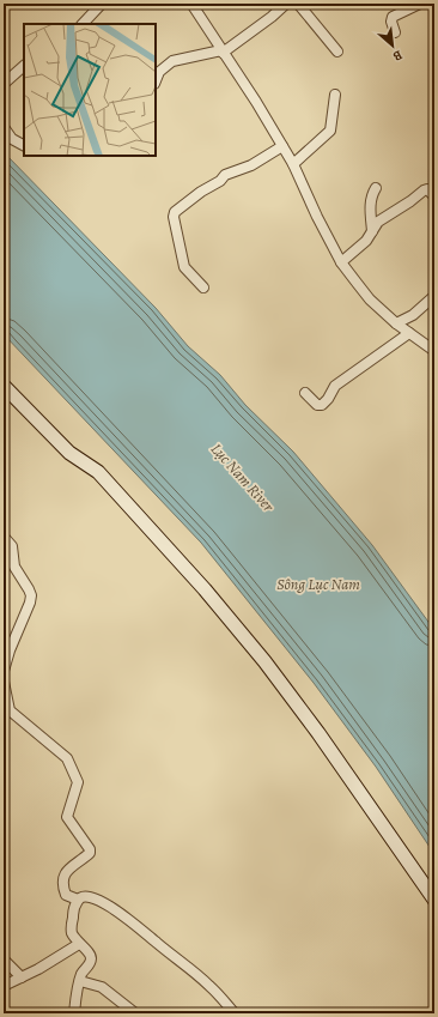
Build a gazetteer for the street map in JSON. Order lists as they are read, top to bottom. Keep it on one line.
{"water":["Lục Nam River","Sông Lục Nam"],"north":"bottom right"}
